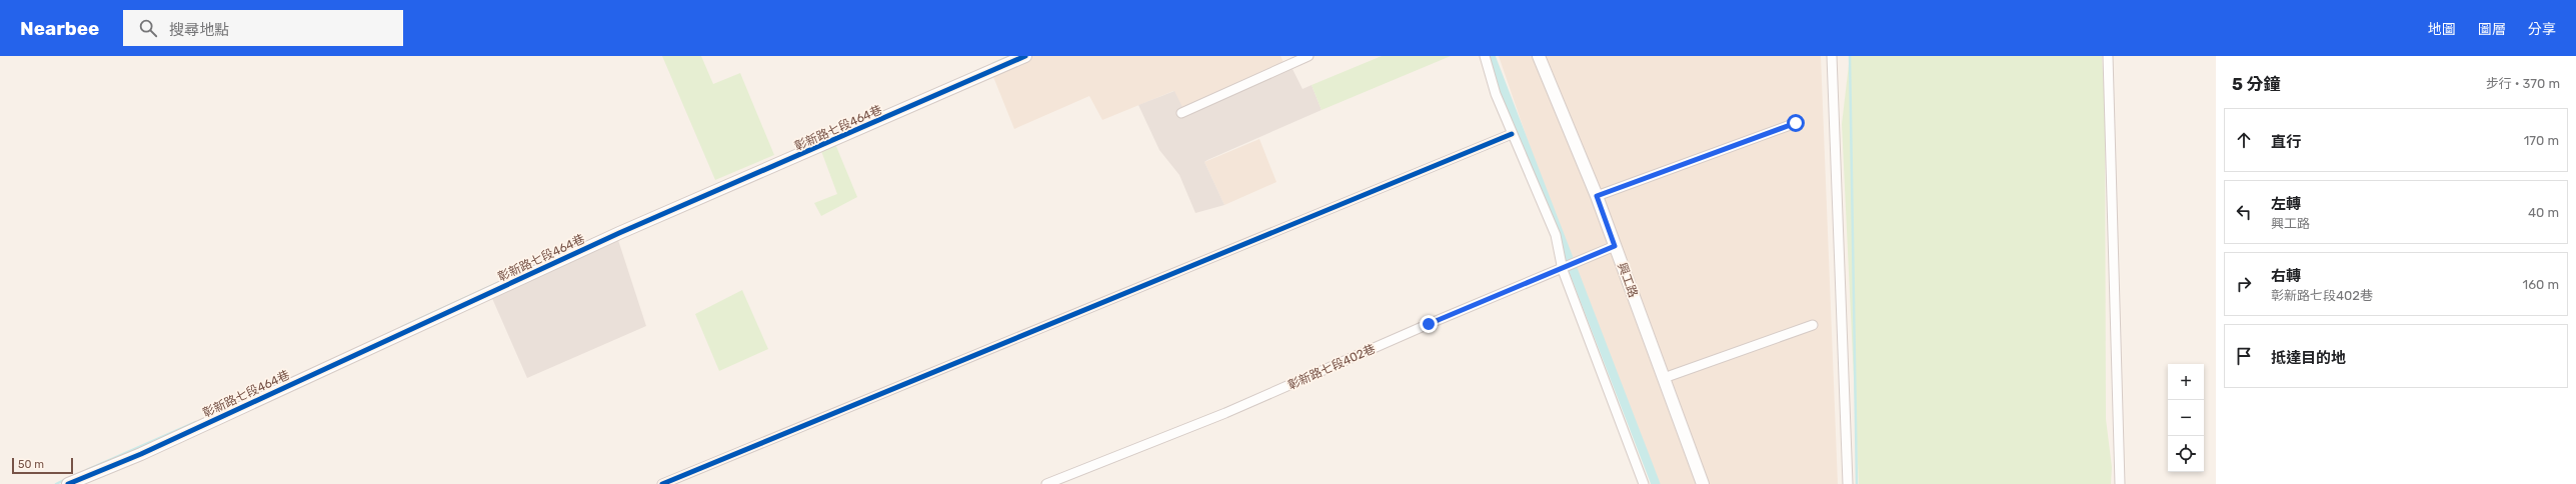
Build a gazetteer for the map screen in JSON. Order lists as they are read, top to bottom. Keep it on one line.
{"streets":{"street":["彰新路七段464巷","興工路","彰新路七段402巷"]},"crossings":[["興工路","彰新路七段402巷"]],"scale_bar":"50 m","page":{"header":"Nearbee","search":"搜尋地點","nav":["地圖","圖層","分享"],"heading":["5 分鐘","步行 · 370 m"],"list":[["直行","170 m"],["左轉","興工路","40 m"],["右轉","彰新路七段402巷","160 m"],"抵達目的地"],"map_buttons":["+","−"],"scale":"50 m"}}
